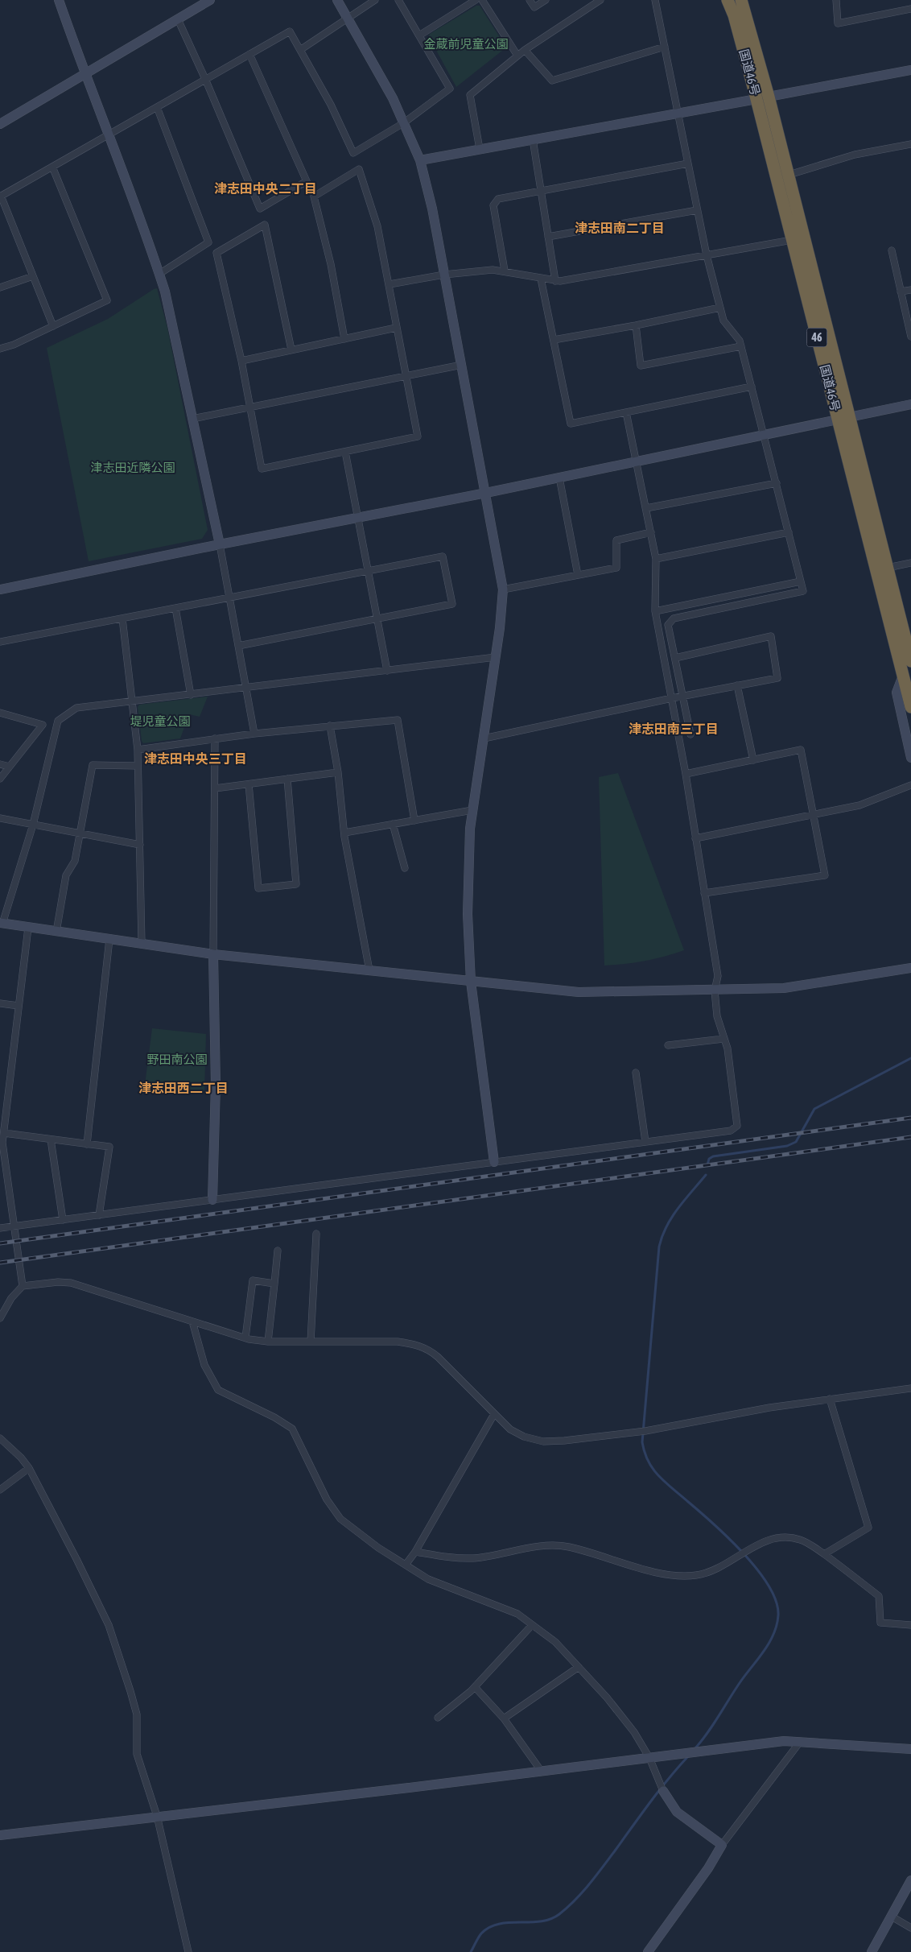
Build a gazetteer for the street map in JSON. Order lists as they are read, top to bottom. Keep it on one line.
{"streets":{"highway":["国道46号","46"]},"districts":["津志田中央二丁目","津志田南二丁目","津志田南三丁目","津志田中央三丁目","津志田西二丁目"],"parks":["金蔵前児童公園","津志田近隣公園","堤児童公園","野田南公園"]}
